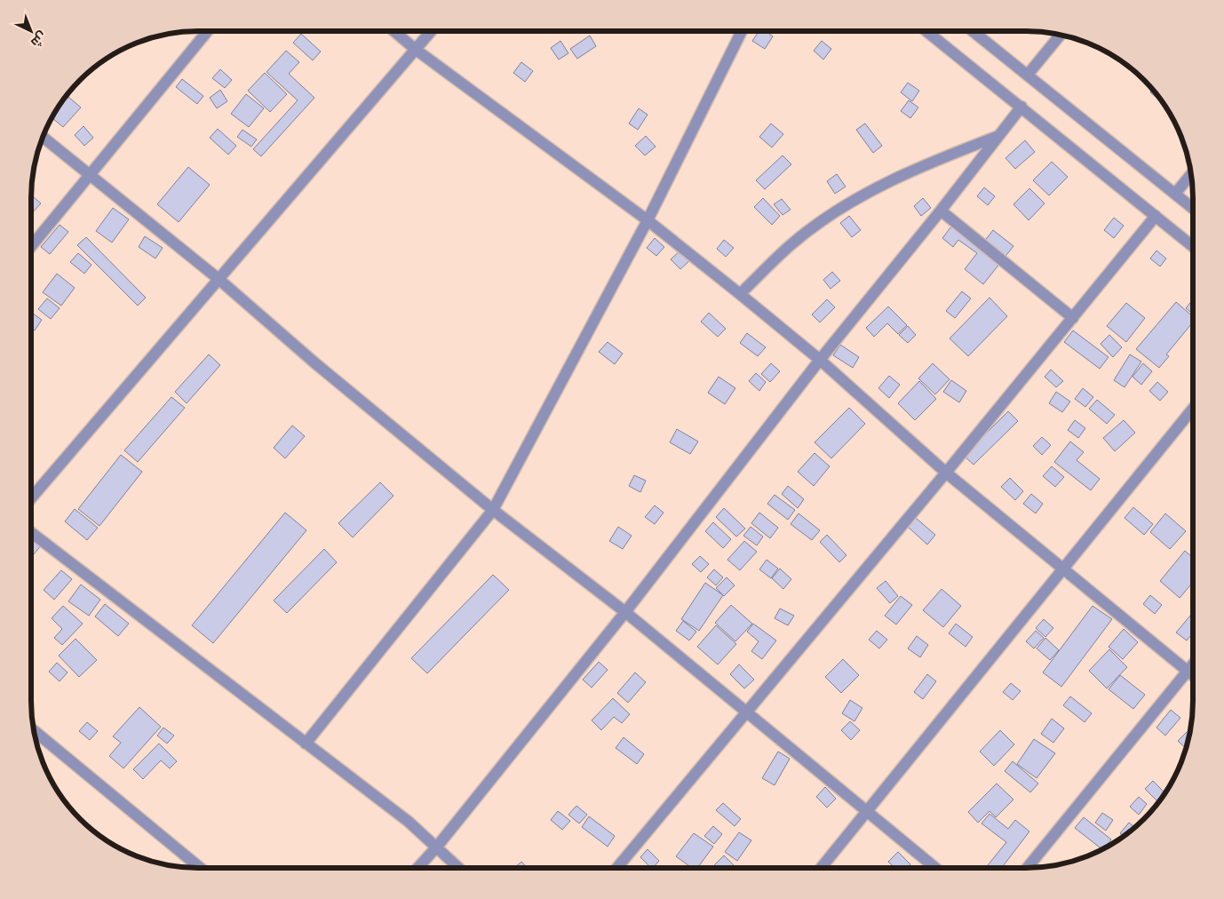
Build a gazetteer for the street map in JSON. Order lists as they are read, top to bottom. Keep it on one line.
{"north":"bottom right"}
